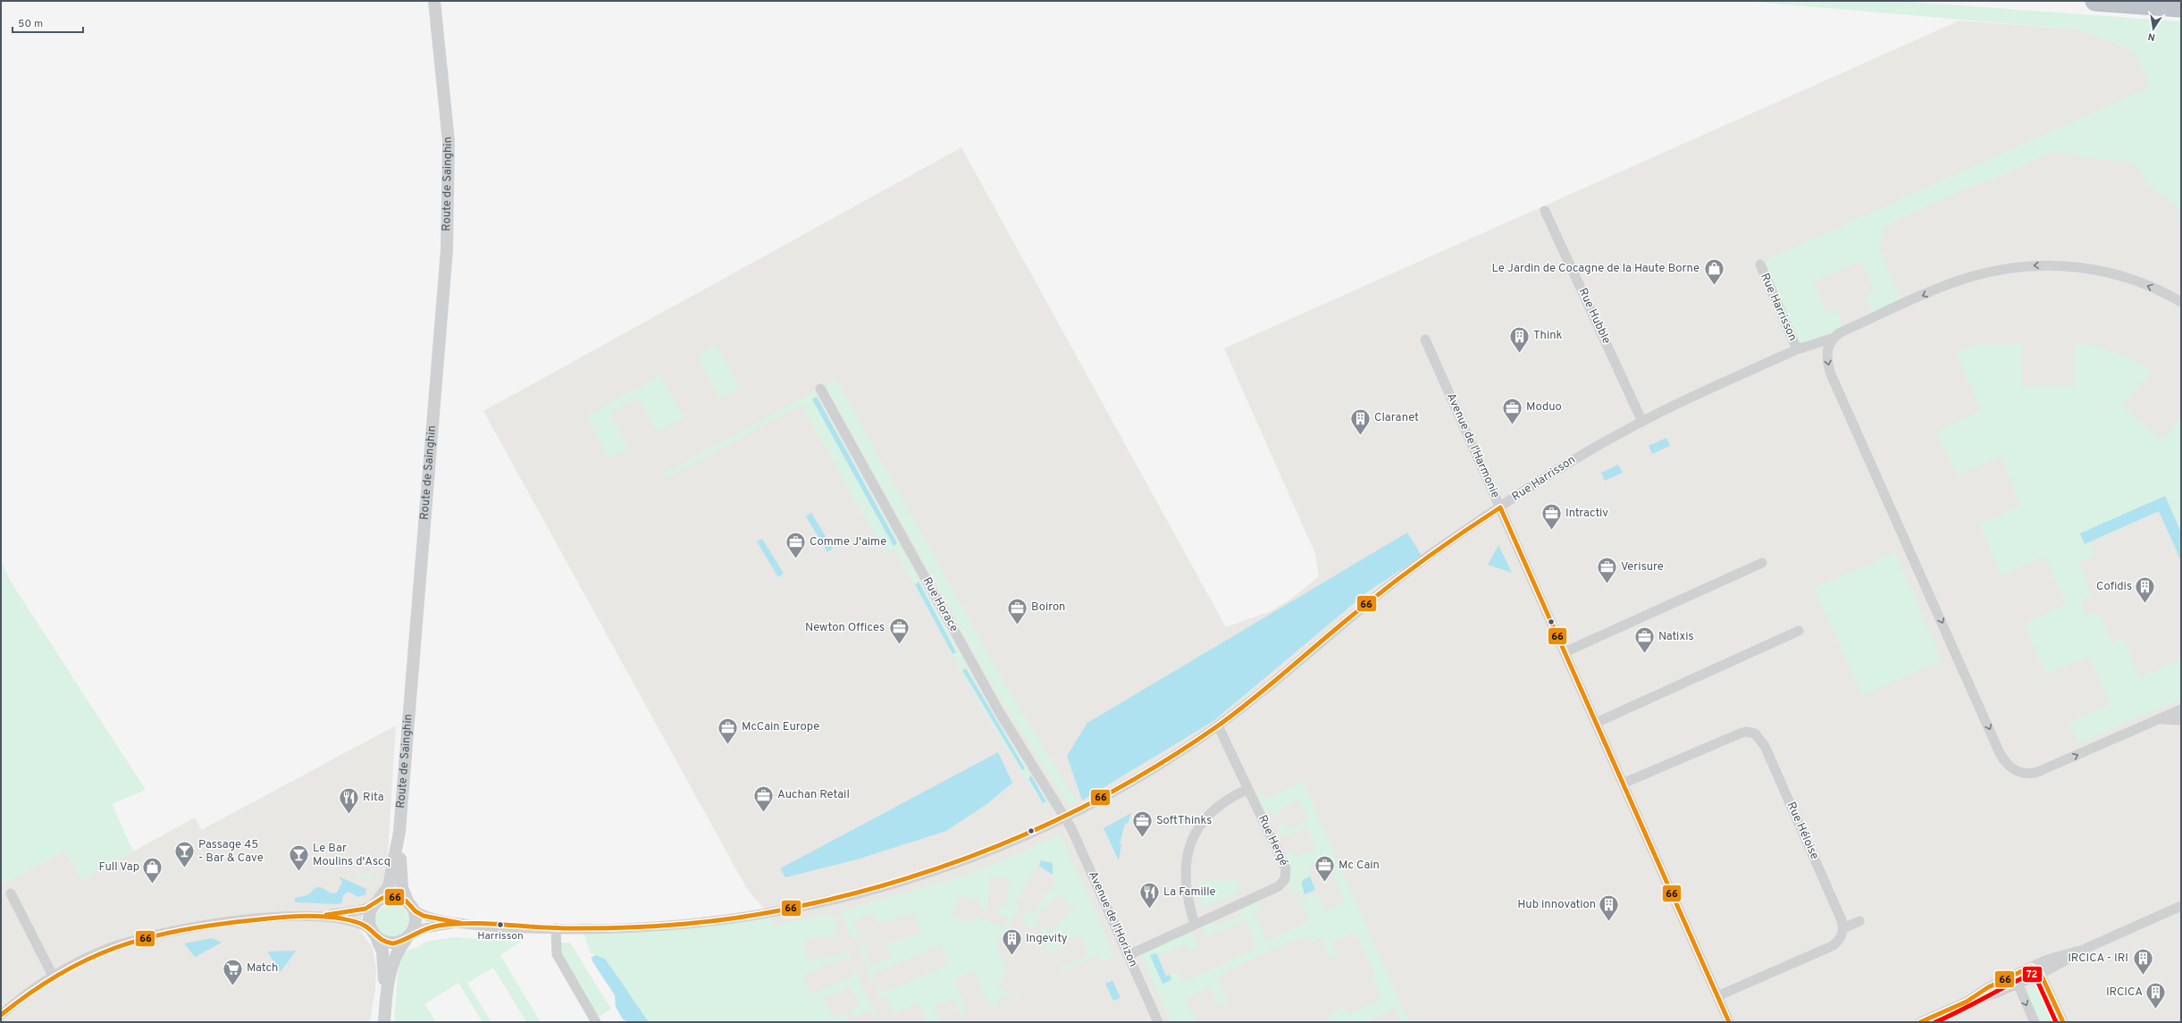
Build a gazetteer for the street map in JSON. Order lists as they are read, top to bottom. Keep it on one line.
{"streets":{"street":["Route de Sainghin","Rue Harrisson","Rue Hubble","Avenue de l'Harmonie","Rue Horace","Rue Héloise","Rue Hergé","Avenue de l'Horizon"]},"crossings":[["Route de Sainghin","Rue Harrisson"],["Rue Harrisson","Rue Hubble"],["Rue Harrisson","Avenue de l'Harmonie"],["Rue Harrisson","Rue Horace"],["Rue Harrisson","Rue Hergé"],["Rue Harrisson","Avenue de l'Horizon"],["Avenue de l'Harmonie","Rue Héloise"],["Rue Horace","Avenue de l'Horizon"],["Rue Hergé","Avenue de l'Horizon"]],"places":{"shop":["Le Jardin de Cocagne de la Haute Borne","Full Vap"],"building":["Think","Claranet","Cofidis","Hub innovation","Ingevity","IRCICA - IRI","IRCICA"],"office":["Moduo","Intractiv","Comme J'aime","Verisure","Boiron","Newton Offices","Natixis","McCain Europe","Auchan Retail","SoftThinks","Mc Cain"],"restaurant":["Rita","La Famille"],"bar":["Passage 45 - Bar & Cave","Le Bar Moulins d'Ascq"],"other":["Harrisson"],"supermarket":["Match"]},"lines":["transit line 66","transit line 72"],"scale_bar":"50 m","north":"bottom"}
